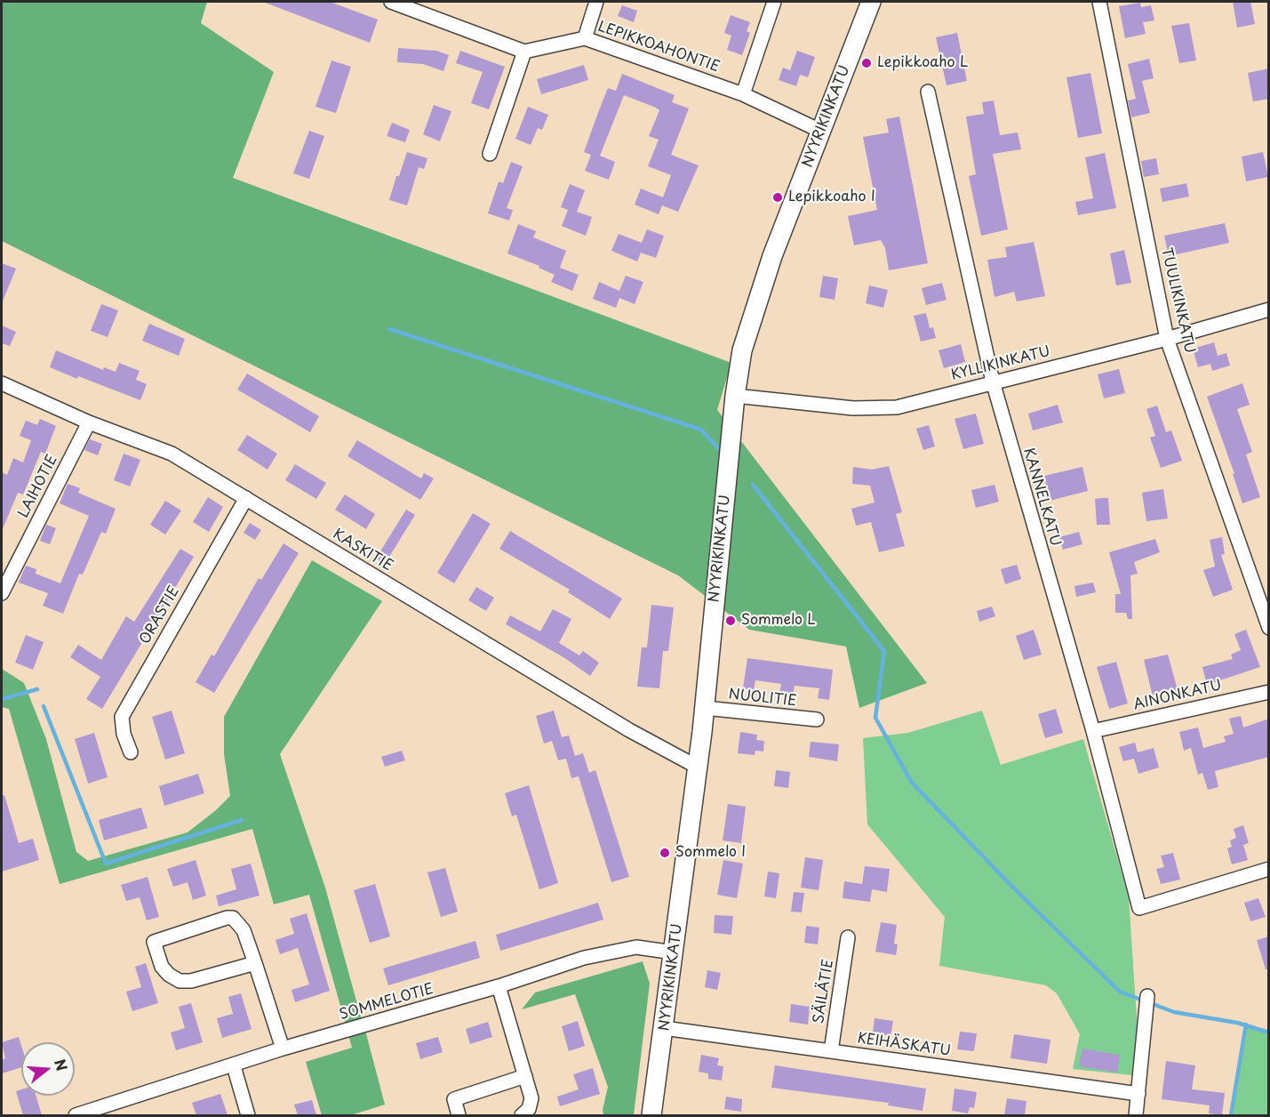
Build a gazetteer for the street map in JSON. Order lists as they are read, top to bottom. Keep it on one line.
{"streets":{"street":["LEPIKKOAHONTIE","NYYRIKINKATU","TUULIKINKATU","KYLLIKINKATU","LAIHOTIE","KANNELKATU","KASKITIE","ORASTIE","AINONKATU","NUOLITIE","SÄILÄTIE","SOMMELOTIE","KEIHÄSKATU"]},"crossings":[["LEPIKKOAHONTIE","NYYRIKINKATU"],["NYYRIKINKATU","KYLLIKINKATU"],["NYYRIKINKATU","KASKITIE"],["NYYRIKINKATU","NUOLITIE"],["NYYRIKINKATU","SOMMELOTIE"],["NYYRIKINKATU","KEIHÄSKATU"],["TUULIKINKATU","KYLLIKINKATU"],["KYLLIKINKATU","KANNELKATU"],["LAIHOTIE","KASKITIE"],["KANNELKATU","AINONKATU"],["KASKITIE","ORASTIE"],["SÄILÄTIE","KEIHÄSKATU"]],"places":["Lepikkoaho L","Lepikkoaho I","Sommelo L","Sommelo I"],"north":"right"}
